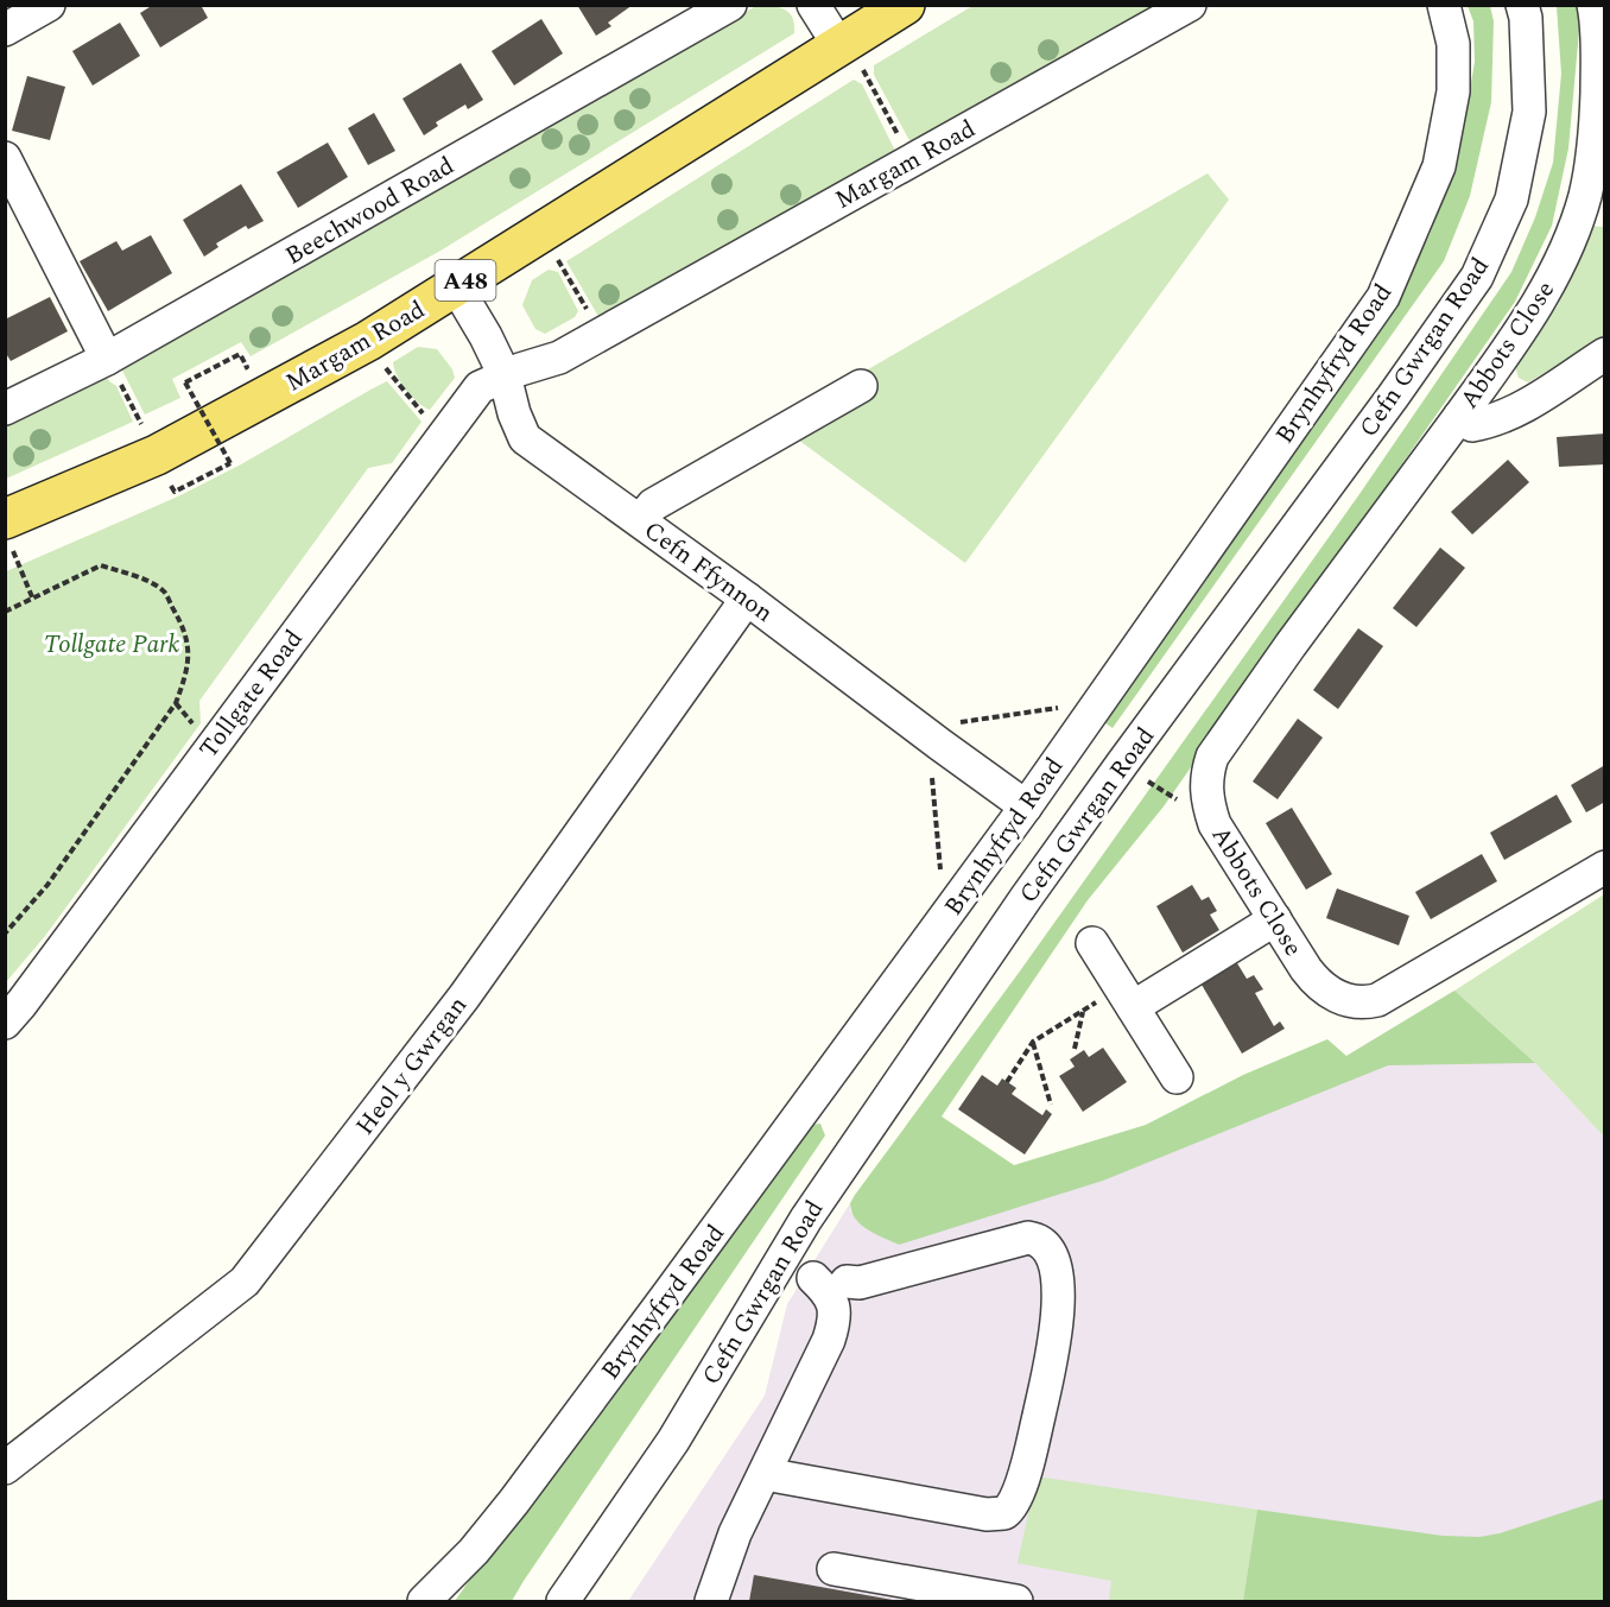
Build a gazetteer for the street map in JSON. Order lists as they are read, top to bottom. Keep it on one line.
{"streets":{"main road":["Margam Road","A48"],"street":["Beechwood Road","Abbots Close","Cefn Gwrgan Road","Brynhyfryd Road","Cefn Ffynnon","Tollgate Road","Heol y Gwrgan"]},"crossings":[["Margam Road","Cefn Ffynnon"],["Margam Road","Tollgate Road"],["Brynhyfryd Road","Cefn Ffynnon"],["Cefn Ffynnon","Tollgate Road"],["Cefn Ffynnon","Heol y Gwrgan"]],"parks":["Tollgate Park"]}
